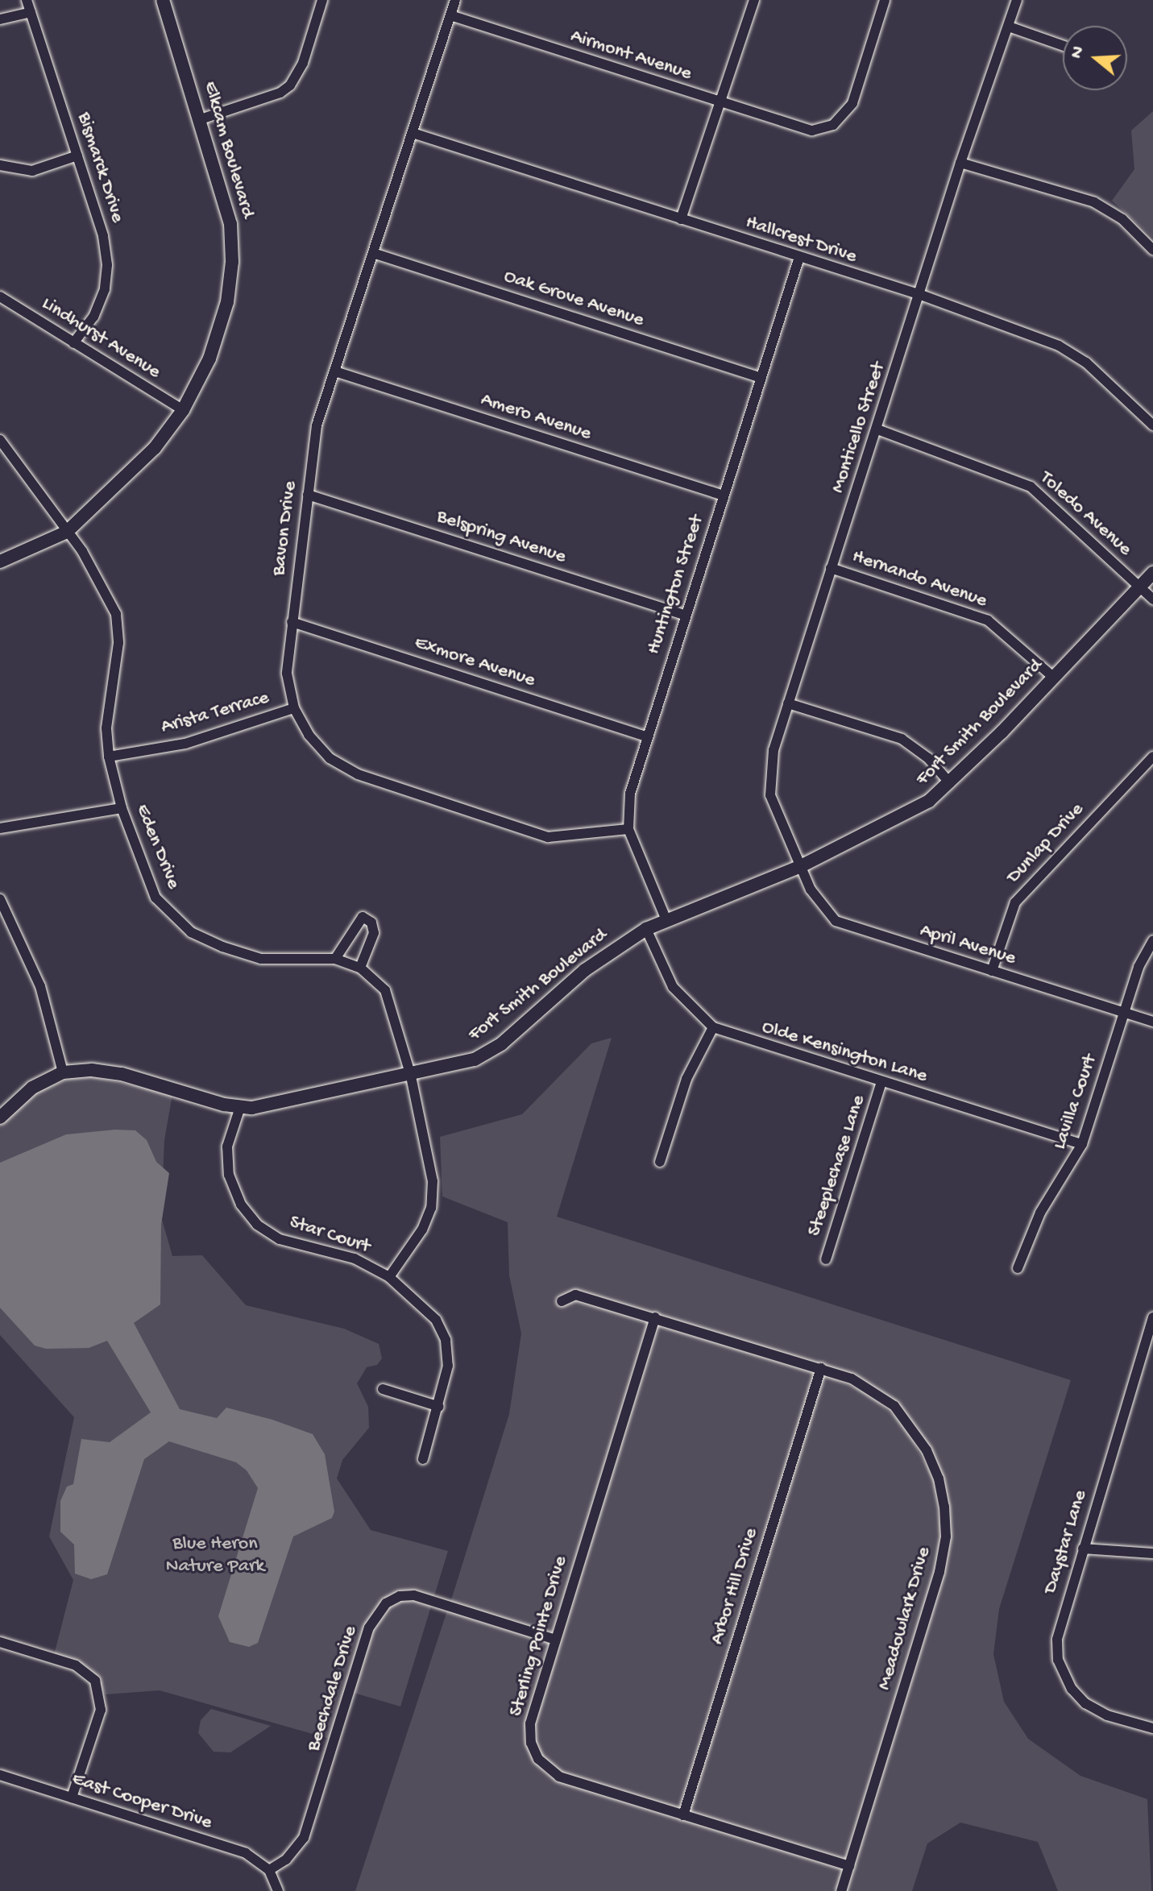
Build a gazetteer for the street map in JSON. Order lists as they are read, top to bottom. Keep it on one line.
{"streets":{"street":["Airmont Avenue","Elkcam Boulevard","Bismarck Drive","Hallcrest Drive","Oak Grove Avenue","Lindhurst Avenue","Amero Avenue","Monticello Street","Toledo Avenue","Bavon Drive","Belspring Avenue","Hernando Avenue","Huntington Street","Exmore Avenue","Arista Terrace","Fort Smith Boulevard","Dunlap Drive","Eden Drive","April Avenue","Olde Kensington Lane","Lavilla Court","Steeplechase Lane","Star Court","Daystar Lane","Arbor Hill Drive","Meadowlark Drive","Sterling Pointe Drive","Beechdale Drive","East Cooper Drive"]},"crossings":[["Airmont Avenue","Bavon Drive"],["Elkcam Boulevard","Lindhurst Avenue"],["Elkcam Boulevard","Eden Drive"],["Bismarck Drive","Lindhurst Avenue"],["Hallcrest Drive","Monticello Street"],["Hallcrest Drive","Bavon Drive"],["Hallcrest Drive","Huntington Street"],["Oak Grove Avenue","Bavon Drive"],["Oak Grove Avenue","Huntington Street"],["Amero Avenue","Bavon Drive"],["Amero Avenue","Huntington Street"],["Monticello Street","Toledo Avenue"],["Monticello Street","Hernando Avenue"],["Monticello Street","Fort Smith Boulevard"],["Monticello Street","April Avenue"],["Toledo Avenue","Fort Smith Boulevard"],["Bavon Drive","Belspring Avenue"],["Bavon Drive","Huntington Street"],["Bavon Drive","Exmore Avenue"],["Bavon Drive","Arista Terrace"],["Belspring Avenue","Huntington Street"],["Hernando Avenue","Fort Smith Boulevard"],["Huntington Street","Exmore Avenue"],["Huntington Street","Fort Smith Boulevard"],["Arista Terrace","Eden Drive"],["Fort Smith Boulevard","Eden Drive"],["Fort Smith Boulevard","April Avenue"],["Fort Smith Boulevard","Olde Kensington Lane"],["Fort Smith Boulevard","Star Court"],["Dunlap Drive","April Avenue"],["Eden Drive","Star Court"],["April Avenue","Lavilla Court"],["Olde Kensington Lane","Lavilla Court"],["Olde Kensington Lane","Steeplechase Lane"],["Arbor Hill Drive","Meadowlark Drive"],["Arbor Hill Drive","Sterling Pointe Drive"],["Meadowlark Drive","Sterling Pointe Drive"],["Sterling Pointe Drive","Beechdale Drive"],["Beechdale Drive","East Cooper Drive"]],"parks":["Blue Heron Nature Park"],"north":"left"}
